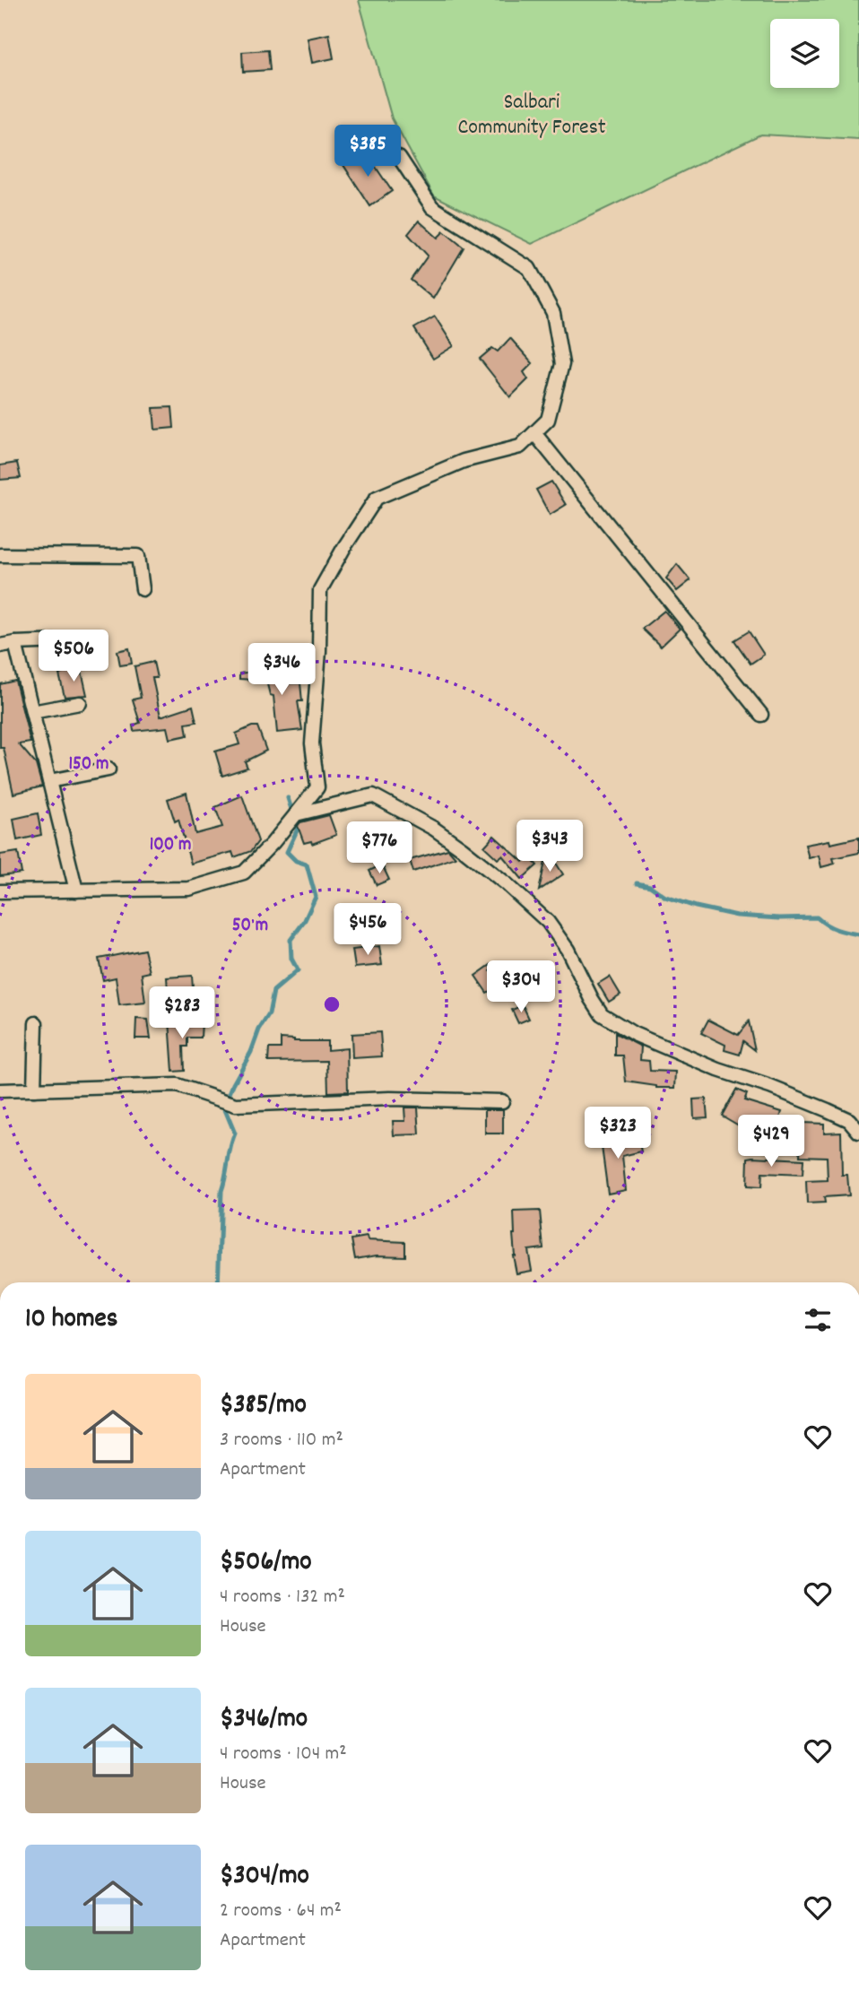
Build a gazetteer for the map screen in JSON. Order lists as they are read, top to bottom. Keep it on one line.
{"parks":["Salbari Community Forest"],"page":{"price":["$385","$506","$346","$343","$776","$456","$304","$283","$323","$429"],"heading":"10 homes","list":[{"name":"$385/mo","note":"3 rooms · 110 m² · Apartment"},{"name":"$506/mo","note":"4 rooms · 132 m² · House"},{"name":"$346/mo","note":"4 rooms · 104 m² · House"},{"name":"$304/mo","note":"2 rooms · 64 m² · Apartment"}]},"rings":["150 m","100 m","50 m"]}
